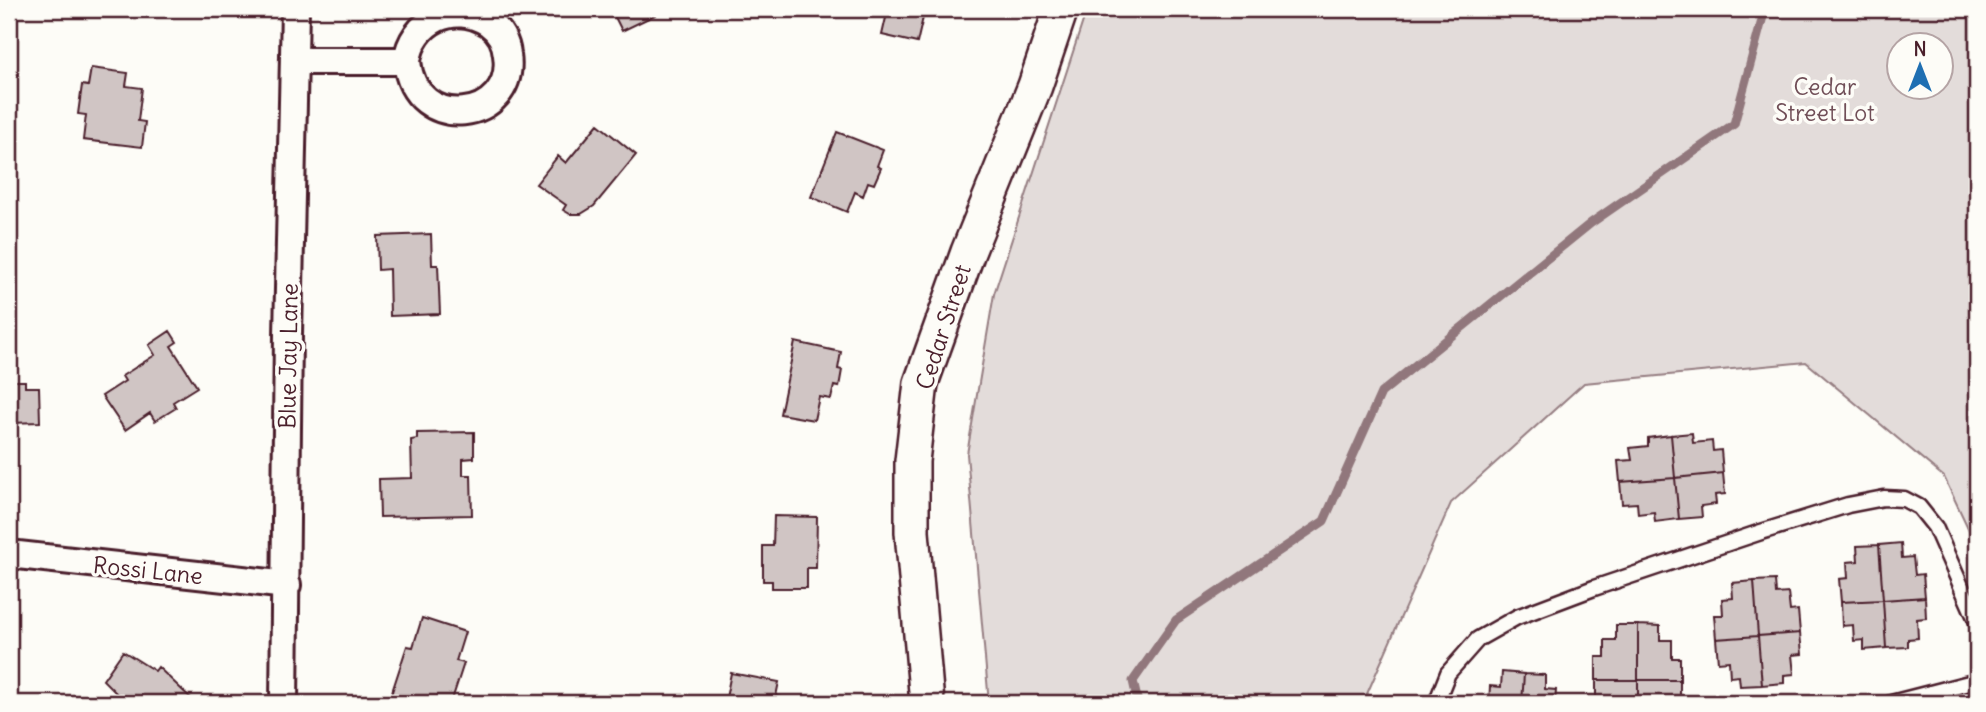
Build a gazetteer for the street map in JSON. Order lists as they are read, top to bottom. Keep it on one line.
{"streets":{"street":["Cedar Street","Blue Jay Lane","Rossi Lane"]},"crossings":[["Blue Jay Lane","Rossi Lane"]],"parks":["Cedar Street Lot"],"north":"top"}
